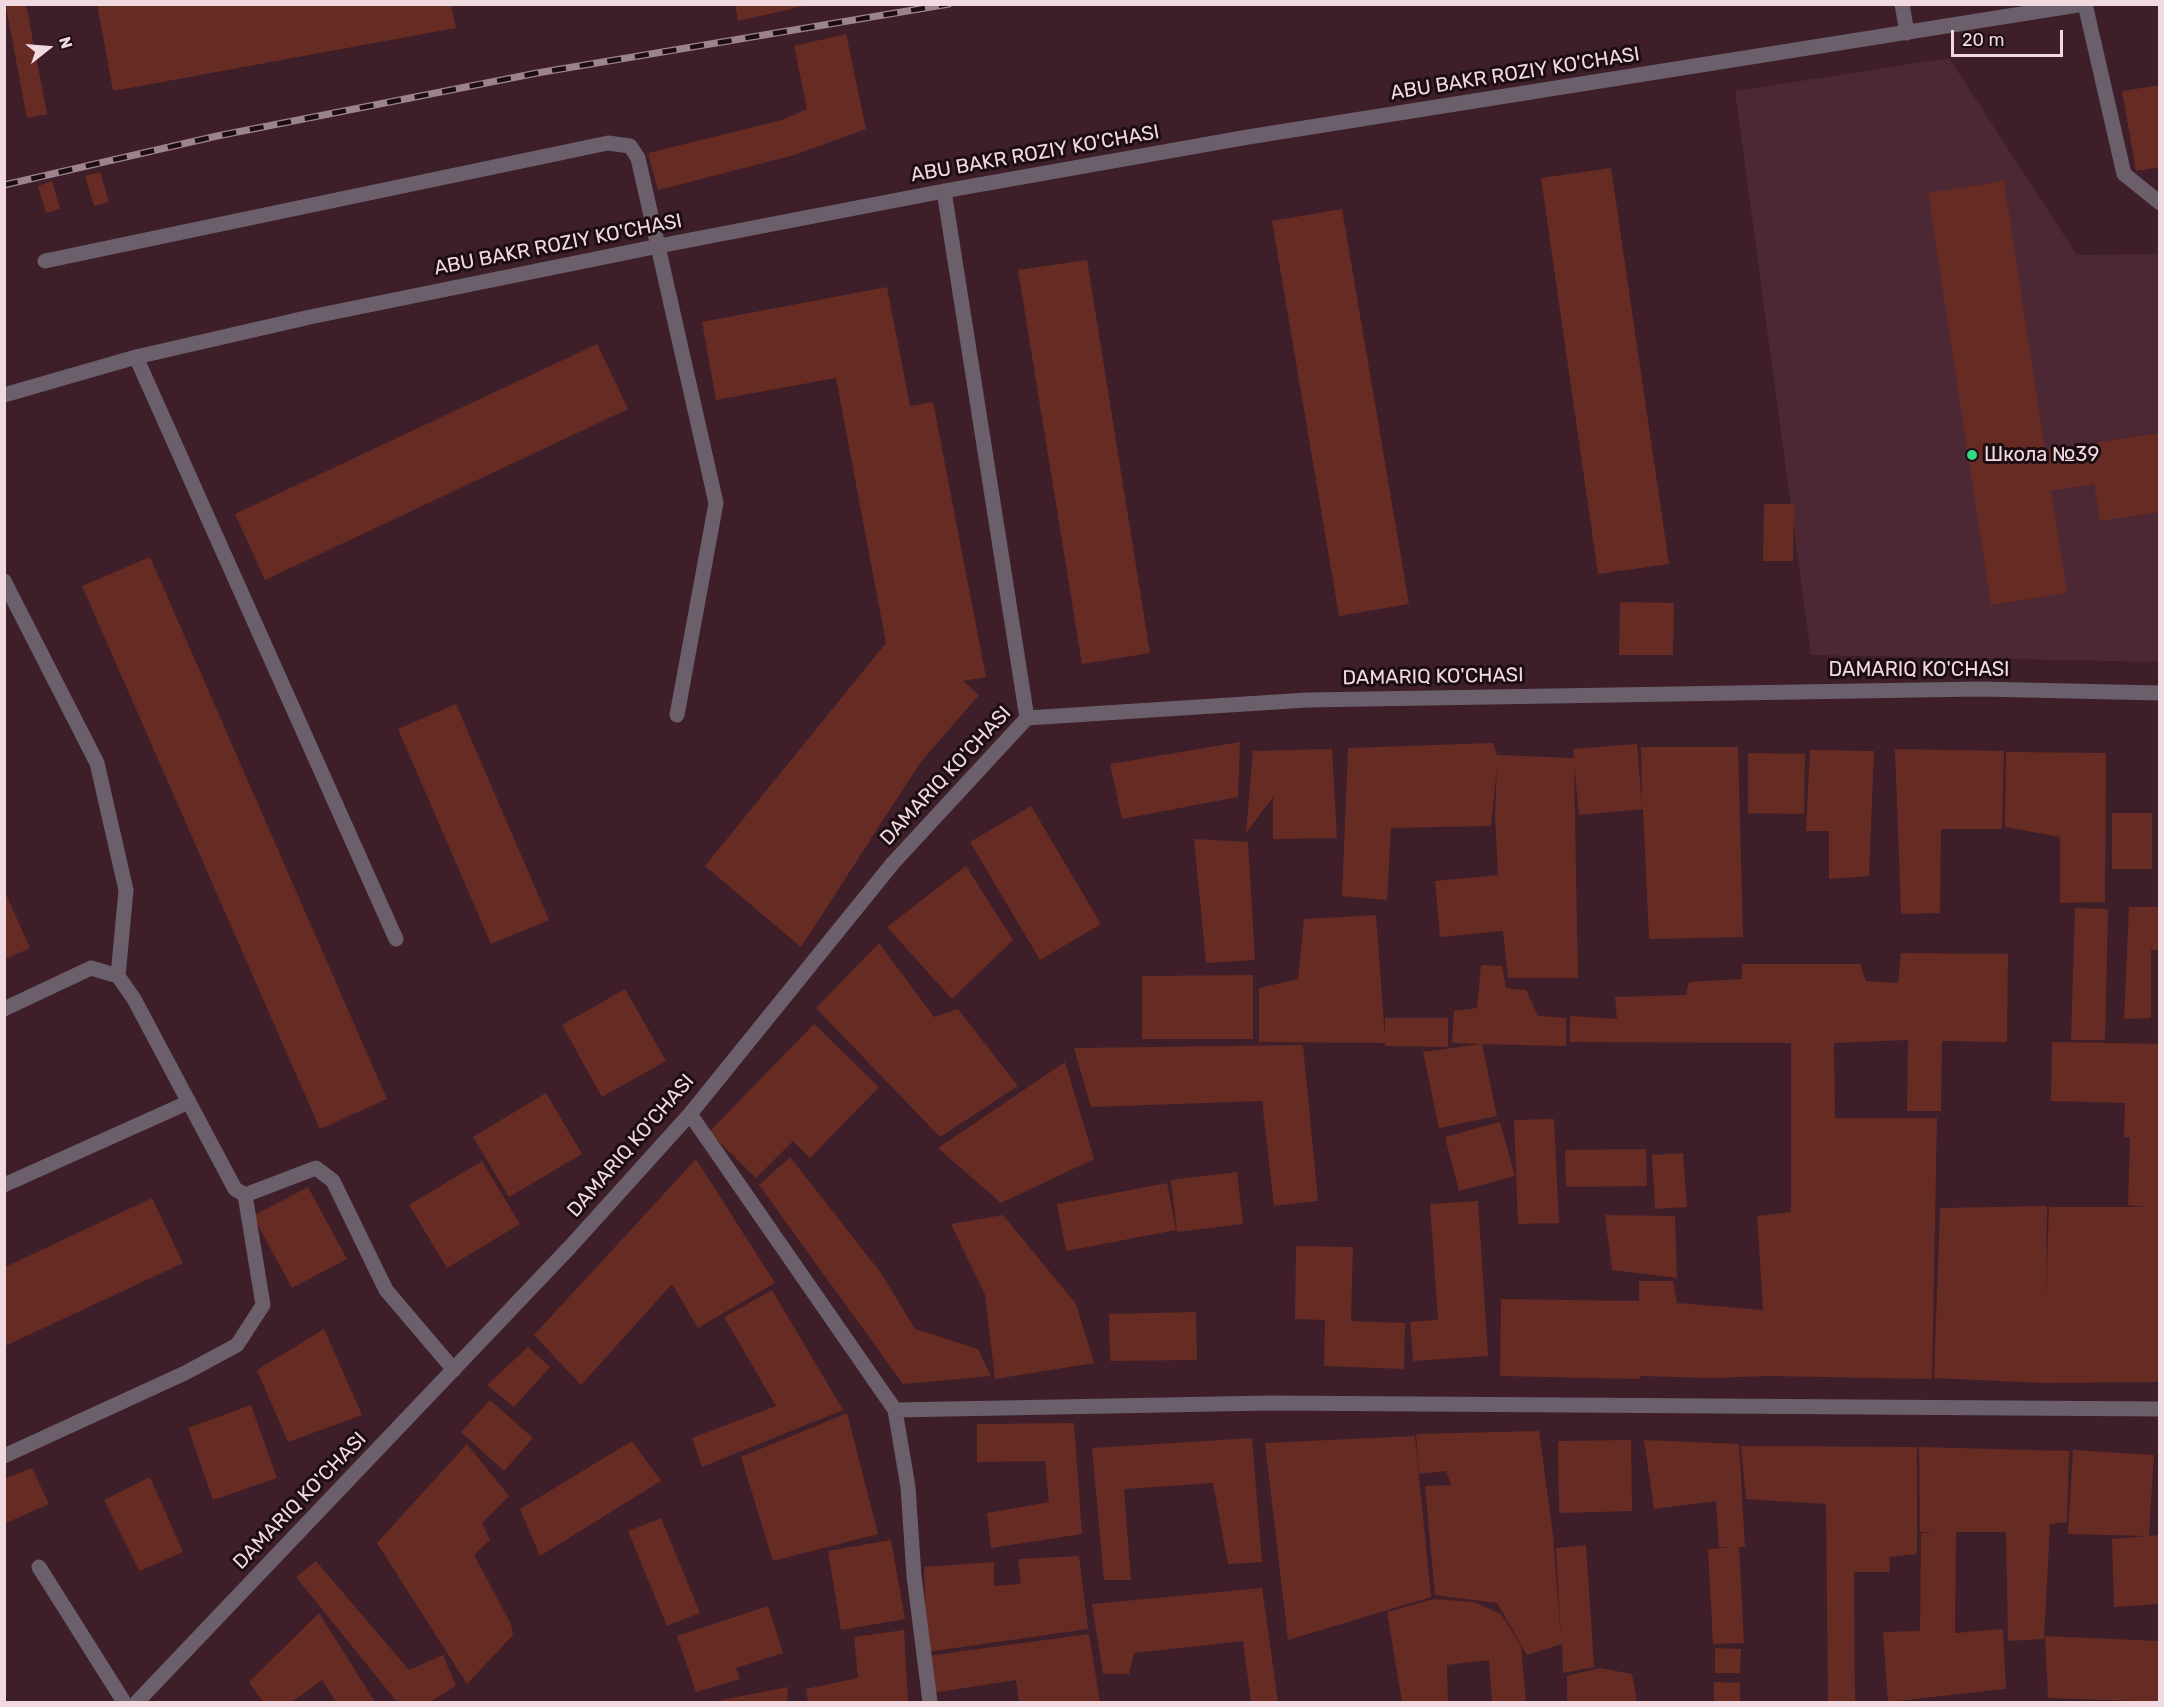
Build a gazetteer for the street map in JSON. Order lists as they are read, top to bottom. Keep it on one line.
{"streets":{"street":["ABU BAKR ROZIY KO'CHASI","DAMARIQ KO'CHASI"]},"places":["Школа №39"],"scale_bar":"20 m","north":"right"}
